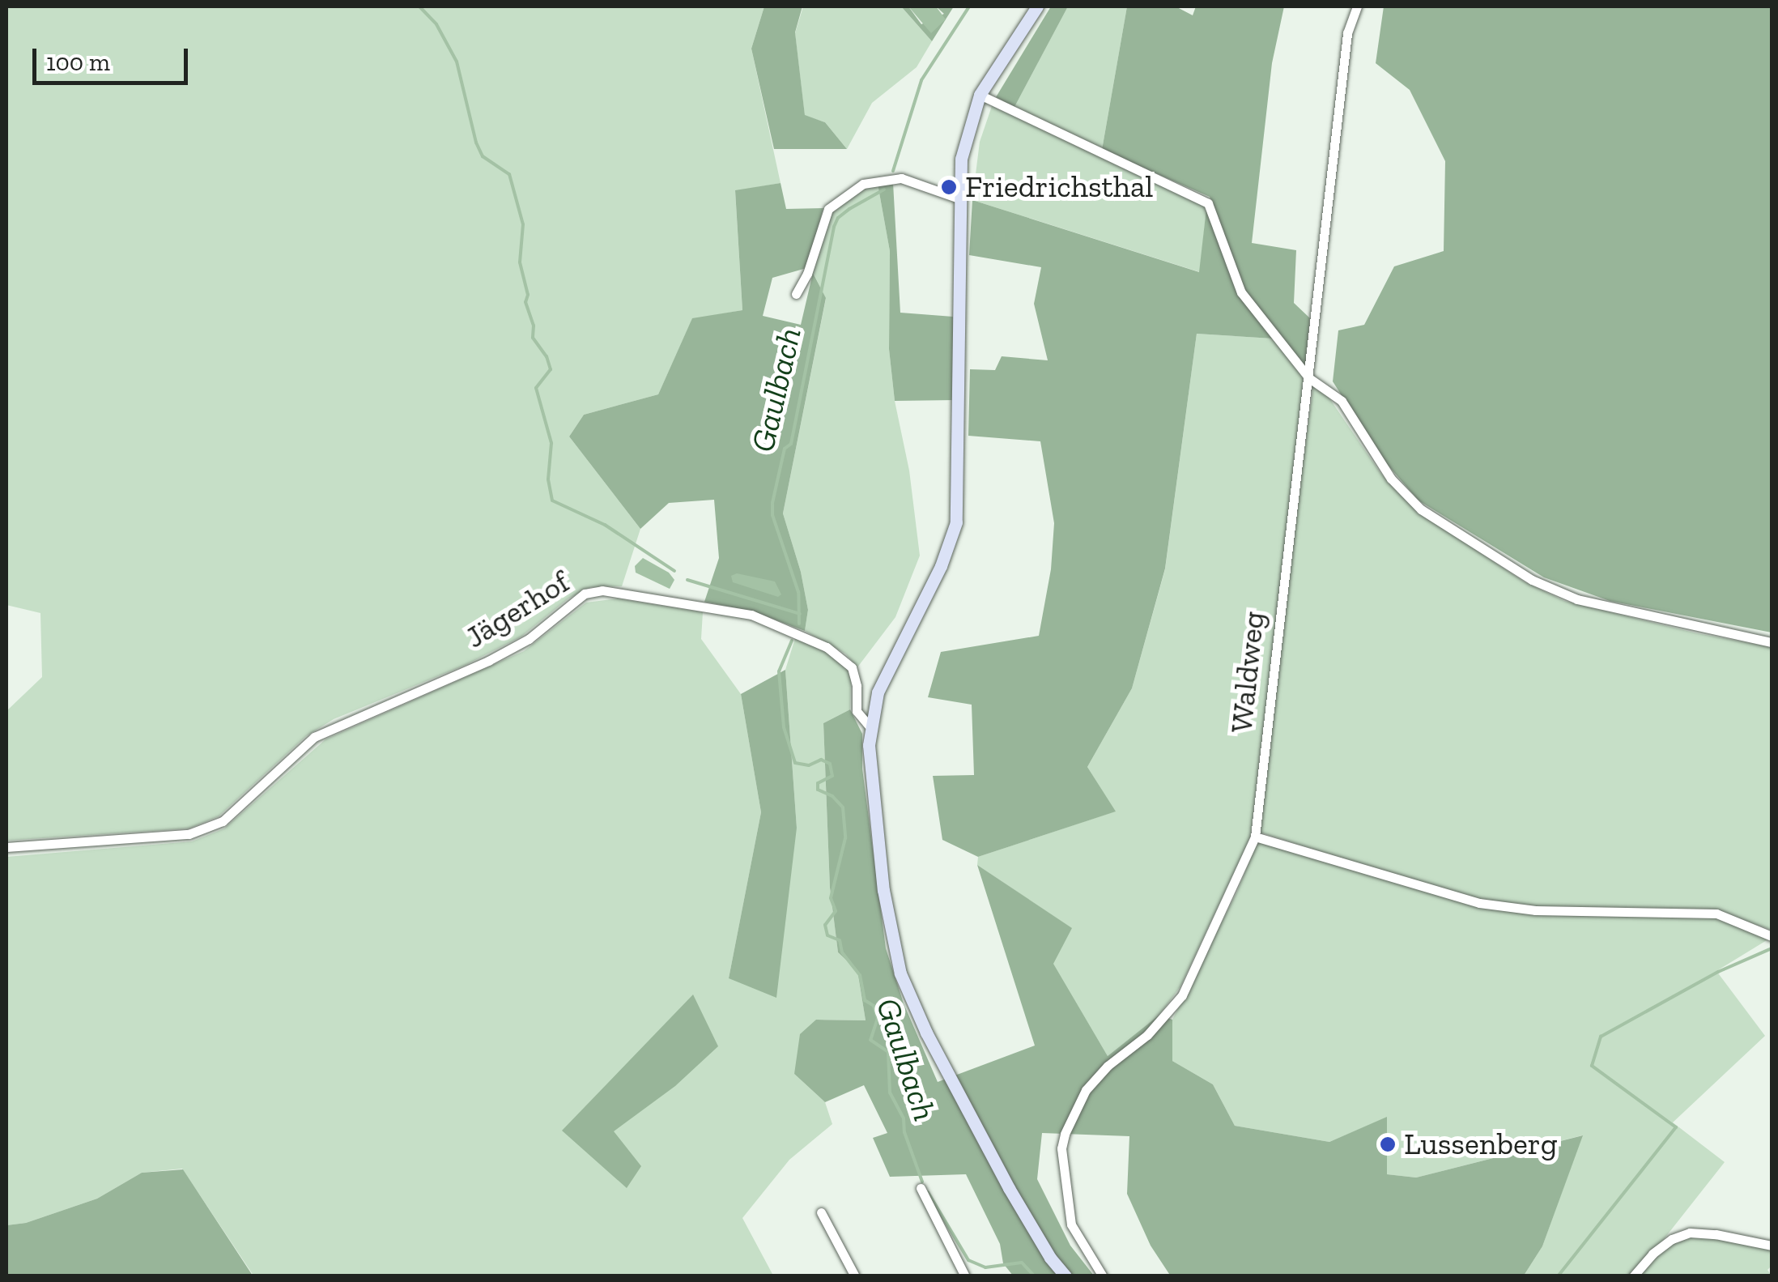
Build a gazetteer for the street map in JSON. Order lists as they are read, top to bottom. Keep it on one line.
{"streets":{"street":["Jägerhof","Waldweg"]},"water":["Gaulbach"],"places":["Friedrichsthal","Lussenberg"],"scale_bar":"100 m"}
